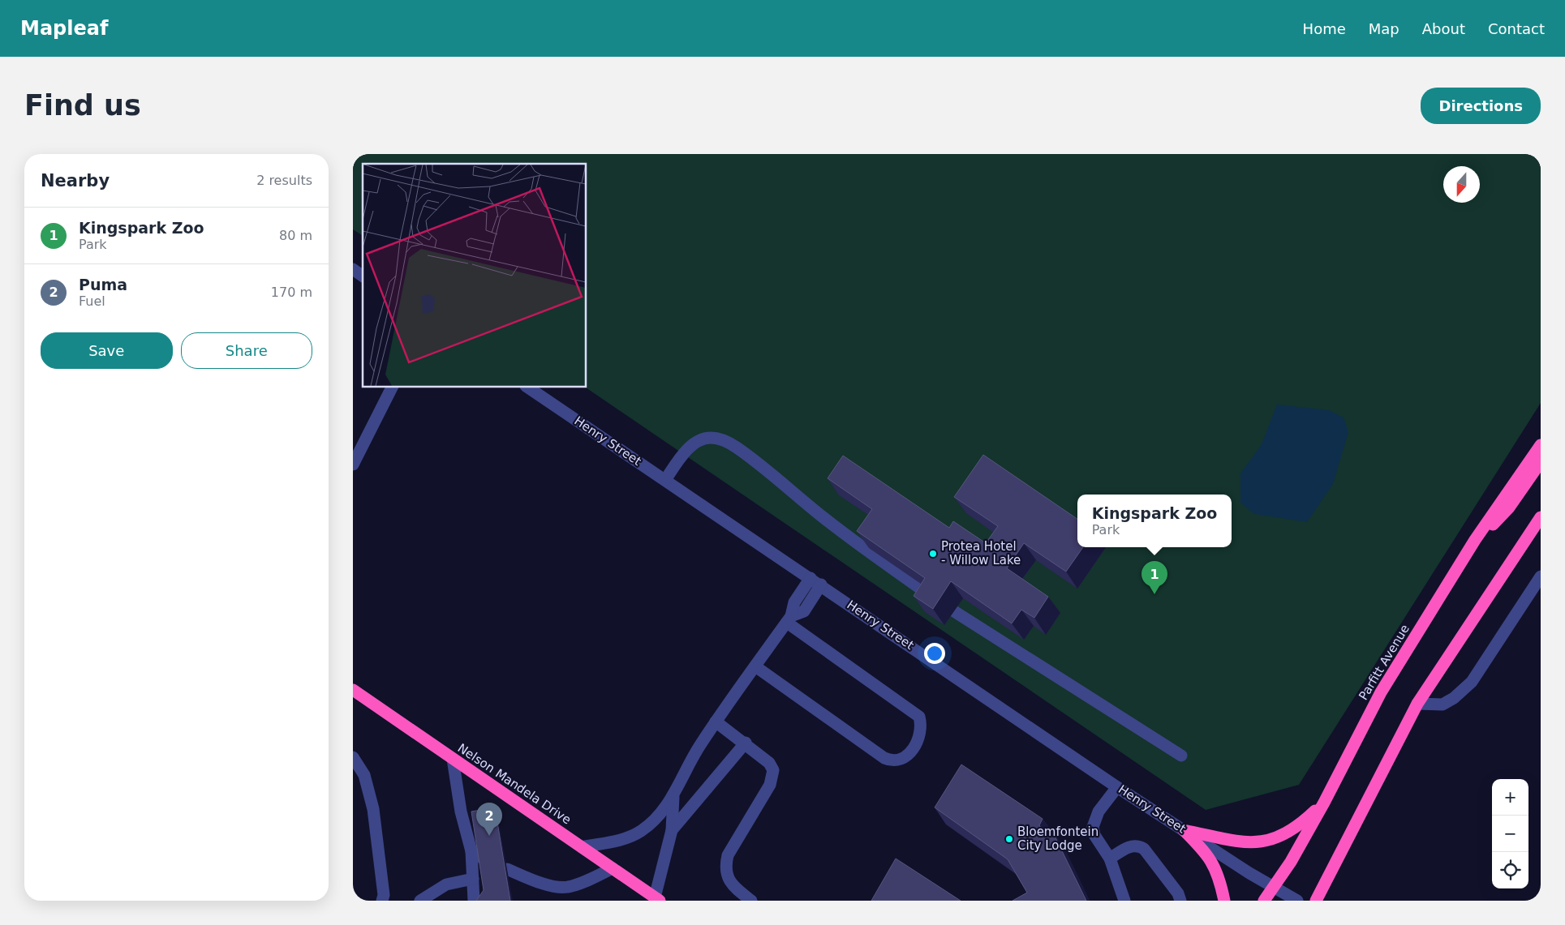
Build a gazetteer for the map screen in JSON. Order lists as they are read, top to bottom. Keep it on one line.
{"streets":{"highway":["Parfitt Avenue","Nelson Mandela Drive"],"street":["Henry Street"]},"crossings":[["Henry Street","Parfitt Avenue"]],"places":["Protea Hotel - Willow Lake","Bloemfontein City Lodge"],"north":"bottom","page":{"header":"Mapleaf","nav":["Home","Map","About","Contact"],"buttons":["Directions",["Save","Share"]],"title":"Find us","heading":["Nearby","2 results"],"list":[{"mark":"1","name":"Kingspark Zoo","note":"Park","value":"80 m"},{"mark":"2","name":"Puma","note":"Fuel","value":"170 m"}],"popup":["Kingspark Zoo","Park"],"pins":["1","2"],"map_buttons":["+","−"]}}
